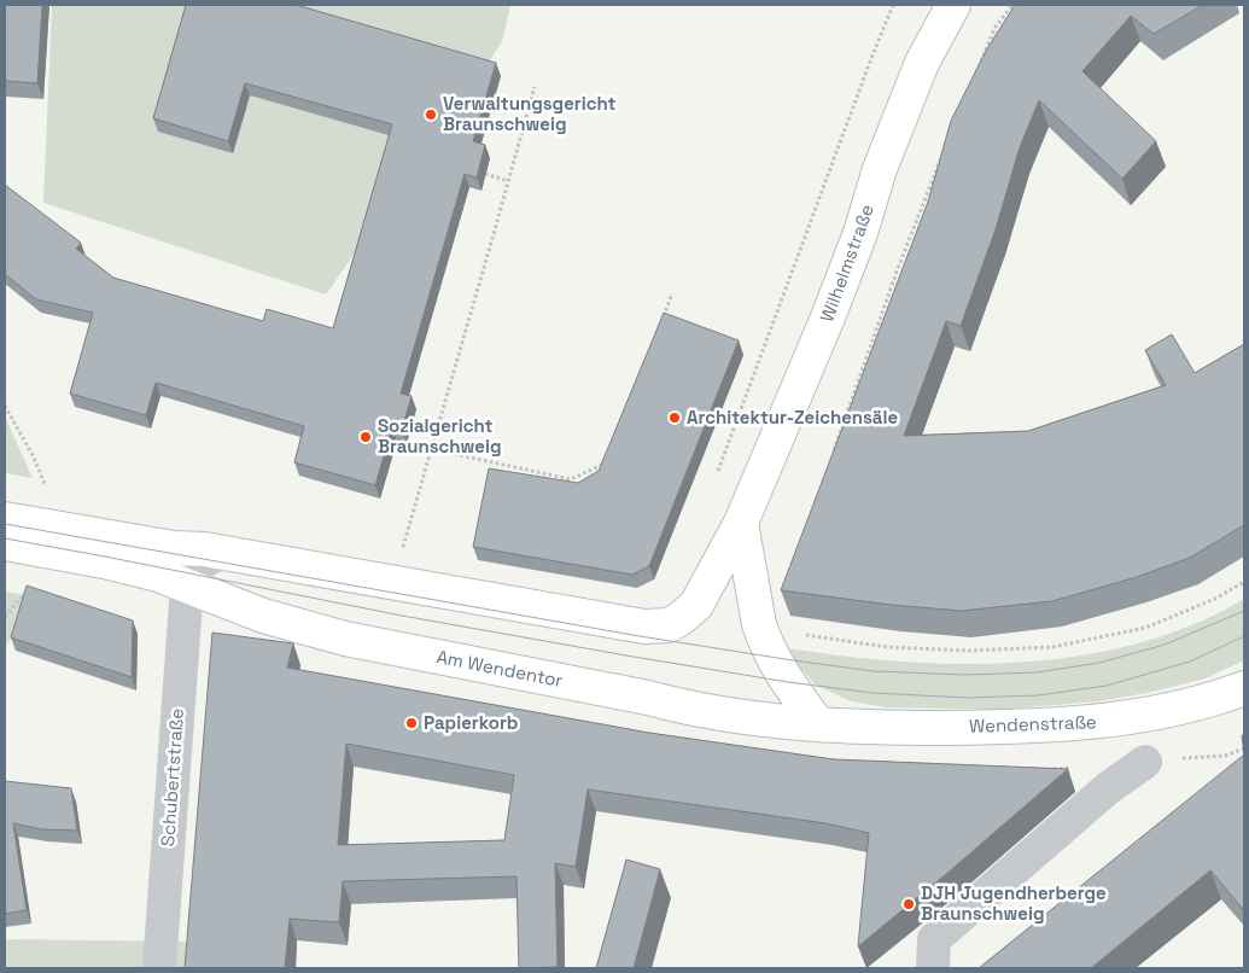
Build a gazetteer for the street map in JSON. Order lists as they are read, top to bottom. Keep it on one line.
{"streets":{"main road":["Wilhelmstraße","Am Wendentor","Wendenstraße"],"street":["Schubertstraße"]},"crossings":[["Am Wendentor","Wendenstraße"],["Am Wendentor","Schubertstraße"]],"places":["Verwaltungsgericht Braunschweig","Architektur-Zeichensäle","Sozialgericht Braunschweig","Papierkorb","DJH Jugendherberge Braunschweig"]}
